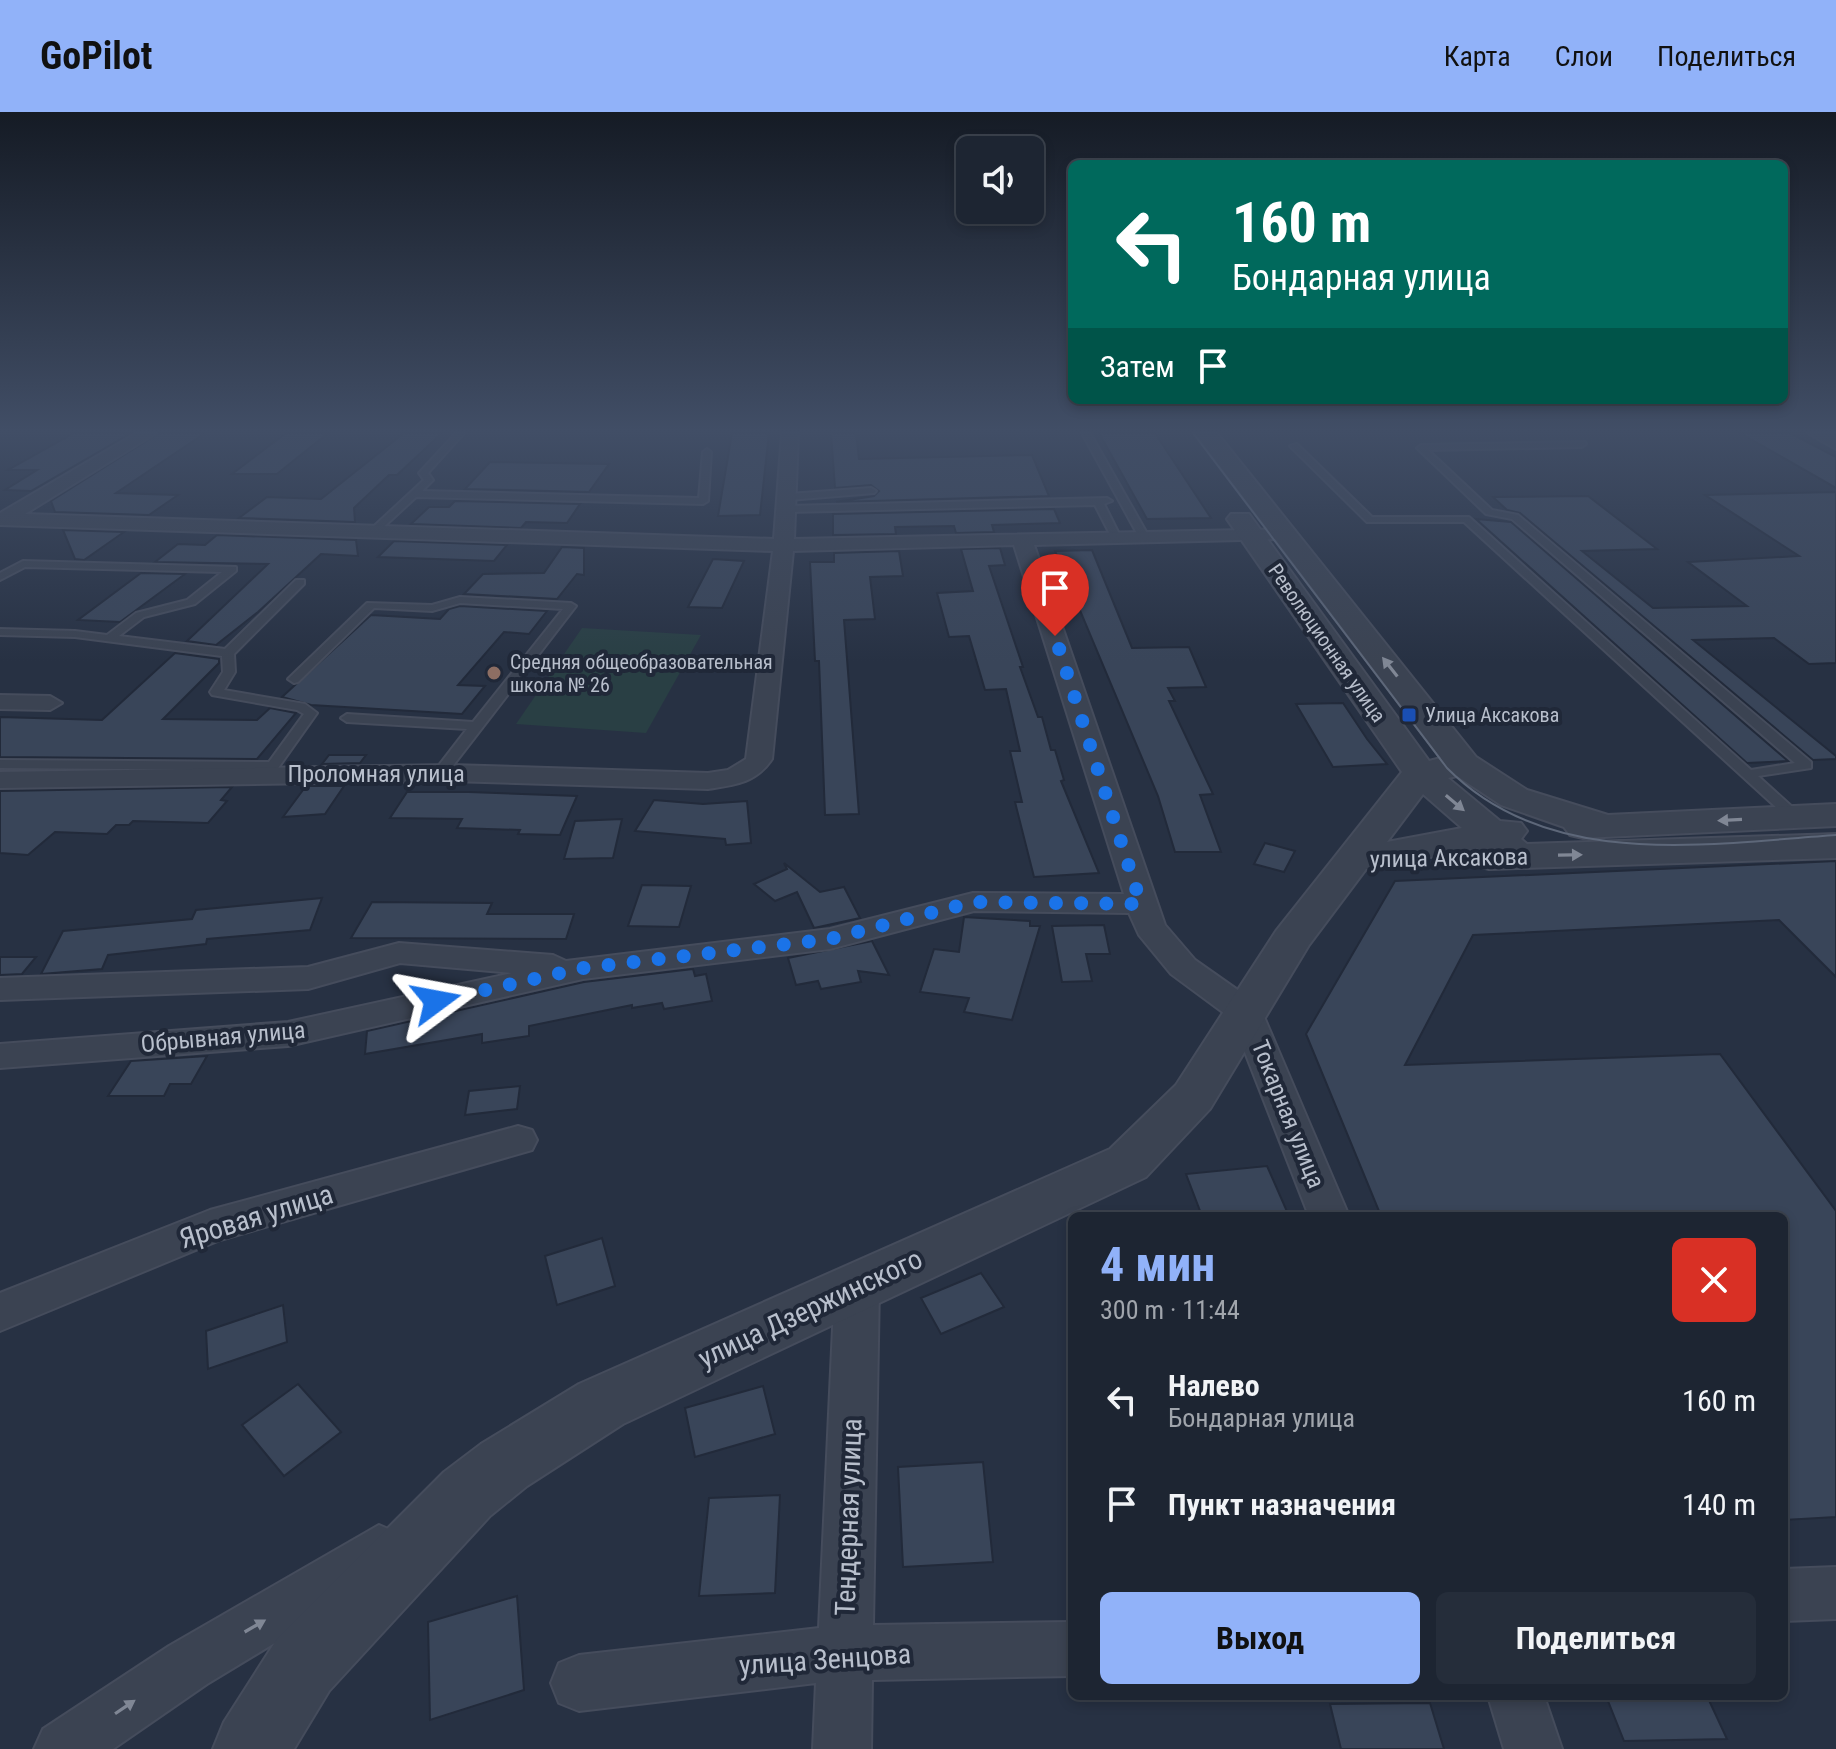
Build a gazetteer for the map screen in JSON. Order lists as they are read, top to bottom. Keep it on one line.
{"streets":{"street":["Революционная улица","Проломная улица","улица Аксакова","Обрывная улица","Токарная улица","Яровая улица","улица Дзержинского","Тендерная улица","улица Зенцова"]},"crossings":[["Революционная улица","улица Аксакова"],["улица Аксакова","улица Дзержинского"],["Токарная улица","улица Дзержинского"],["улица Дзержинского","Тендерная улица"],["Тендерная улица","улица Зенцова"]],"places":{"other":["Средняя общеобразовательная школа № 26"],"transit":["Улица Аксакова"]},"page":{"header":"GoPilot","nav":["Карта","Слои","Поделиться"],"turn":["160 m","Бондарная улица"],"then":"Затем","heading":["4 мин","300 m · 11:44"],"list":[{"name":"Налево","note":"Бондарная улица","value":"160 m"},{"name":"Пункт назначения","value":"140 m"}],"buttons":["Выход","Поделиться"]}}
